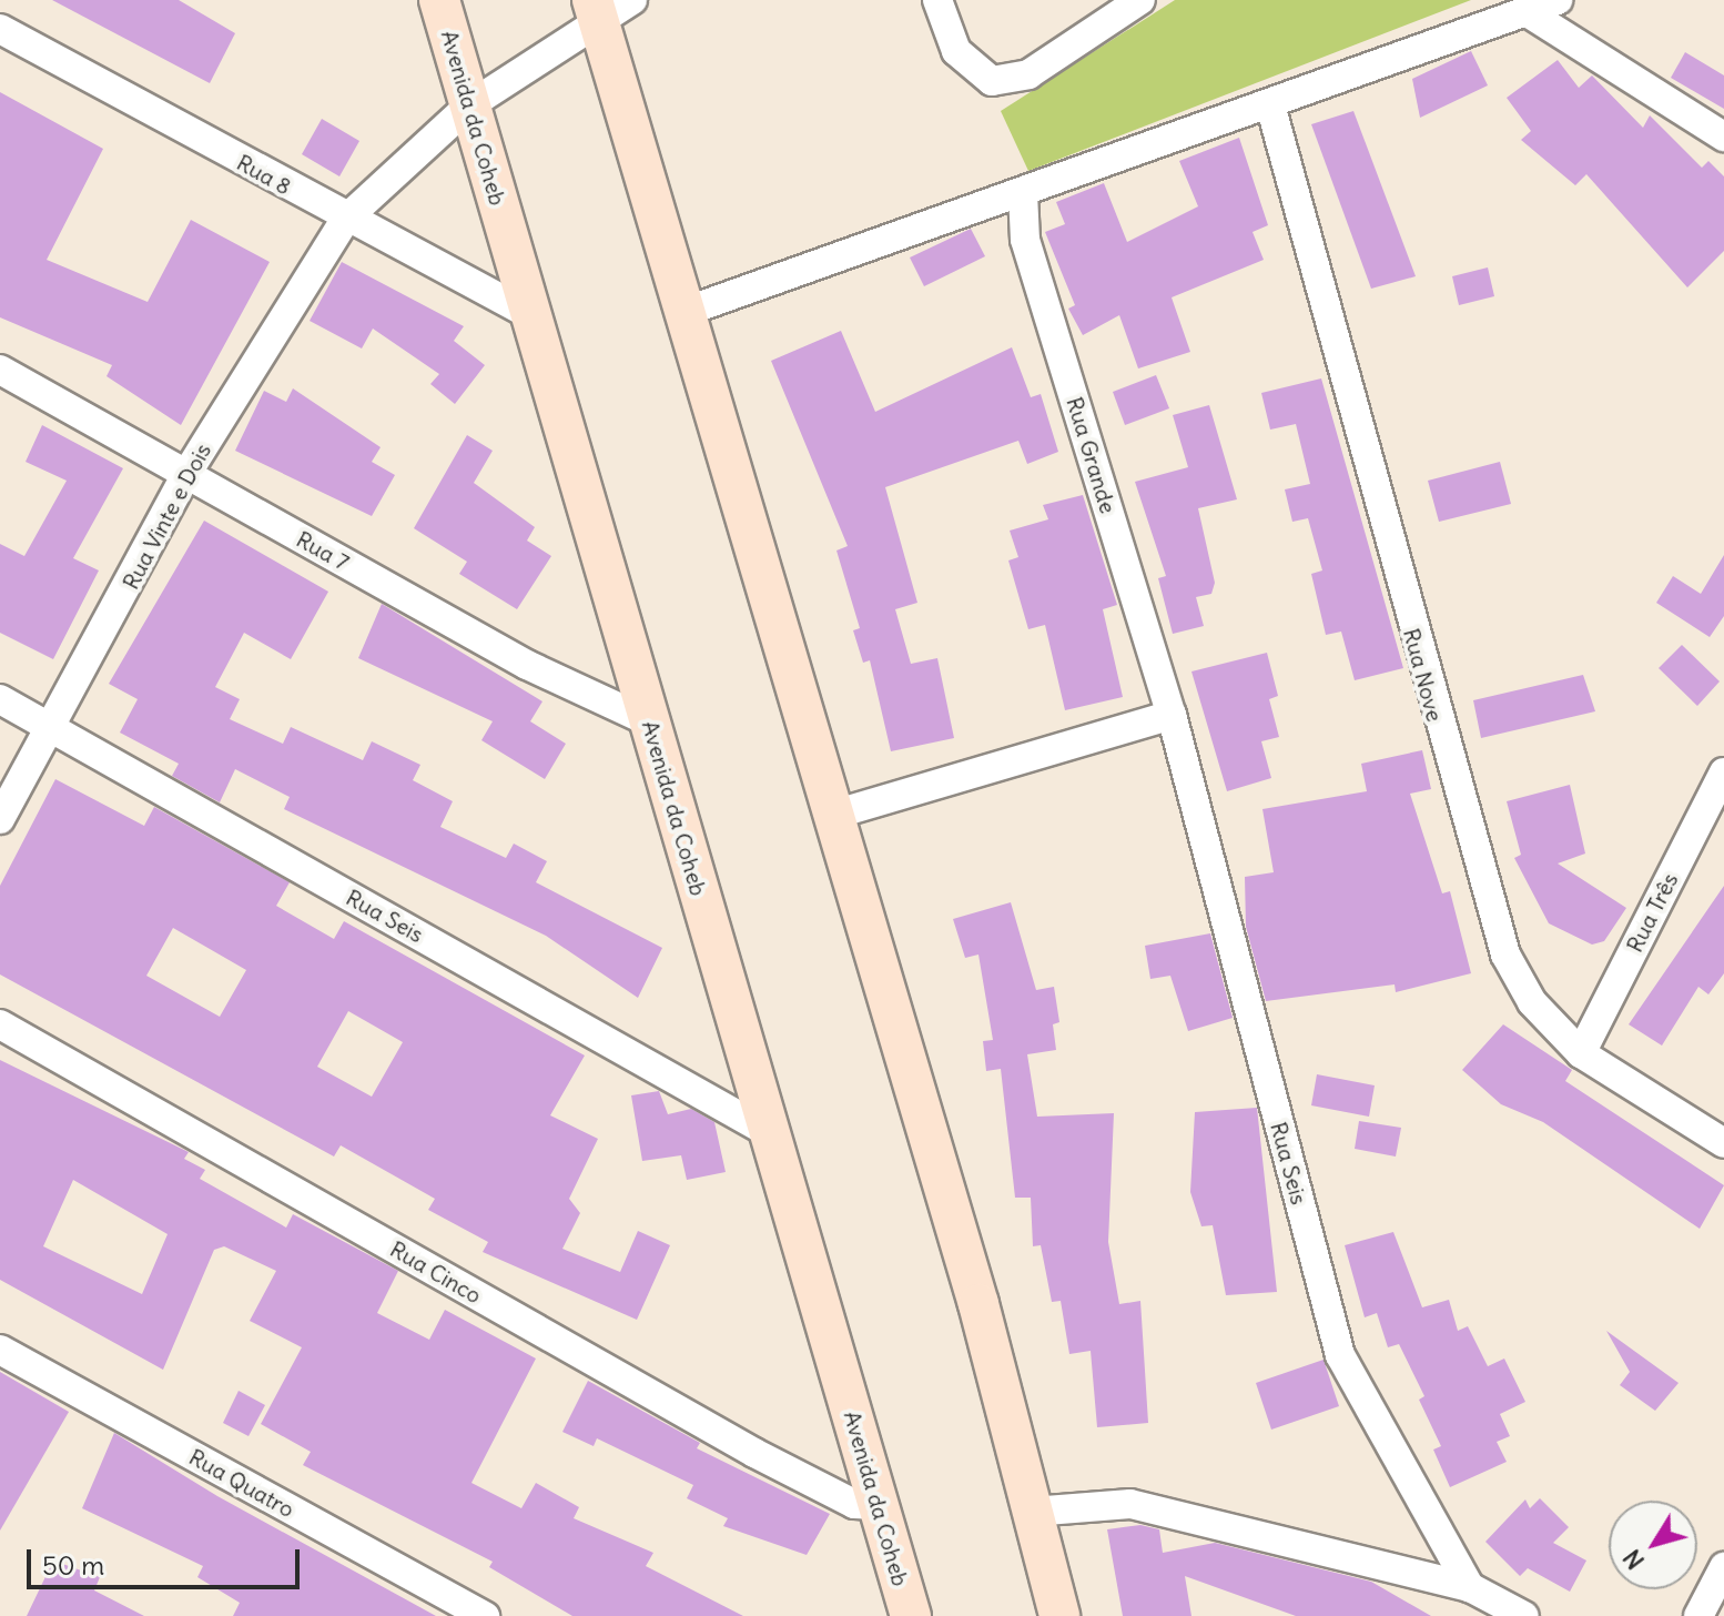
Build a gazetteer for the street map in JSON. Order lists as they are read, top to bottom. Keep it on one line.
{"streets":{"main road":["Avenida da Coheb"],"street":["Rua 8","Rua Grande","Rua Vinte e Dois","Rua 7","Rua Nove","Rua Três","Rua Seis","Rua Cinco","Rua Quatro"]},"crossings":[["Avenida da Coheb","Rua 8"],["Avenida da Coheb","Rua Vinte e Dois"],["Avenida da Coheb","Rua 7"],["Avenida da Coheb","Rua Seis"],["Avenida da Coheb","Rua Cinco"],["Rua 8","Rua Vinte e Dois"],["Rua Grande","Rua Seis"],["Rua Vinte e Dois","Rua 7"],["Rua Vinte e Dois","Rua Seis"],["Rua Nove","Rua Três"]],"scale_bar":"50 m","north":"bottom left"}
